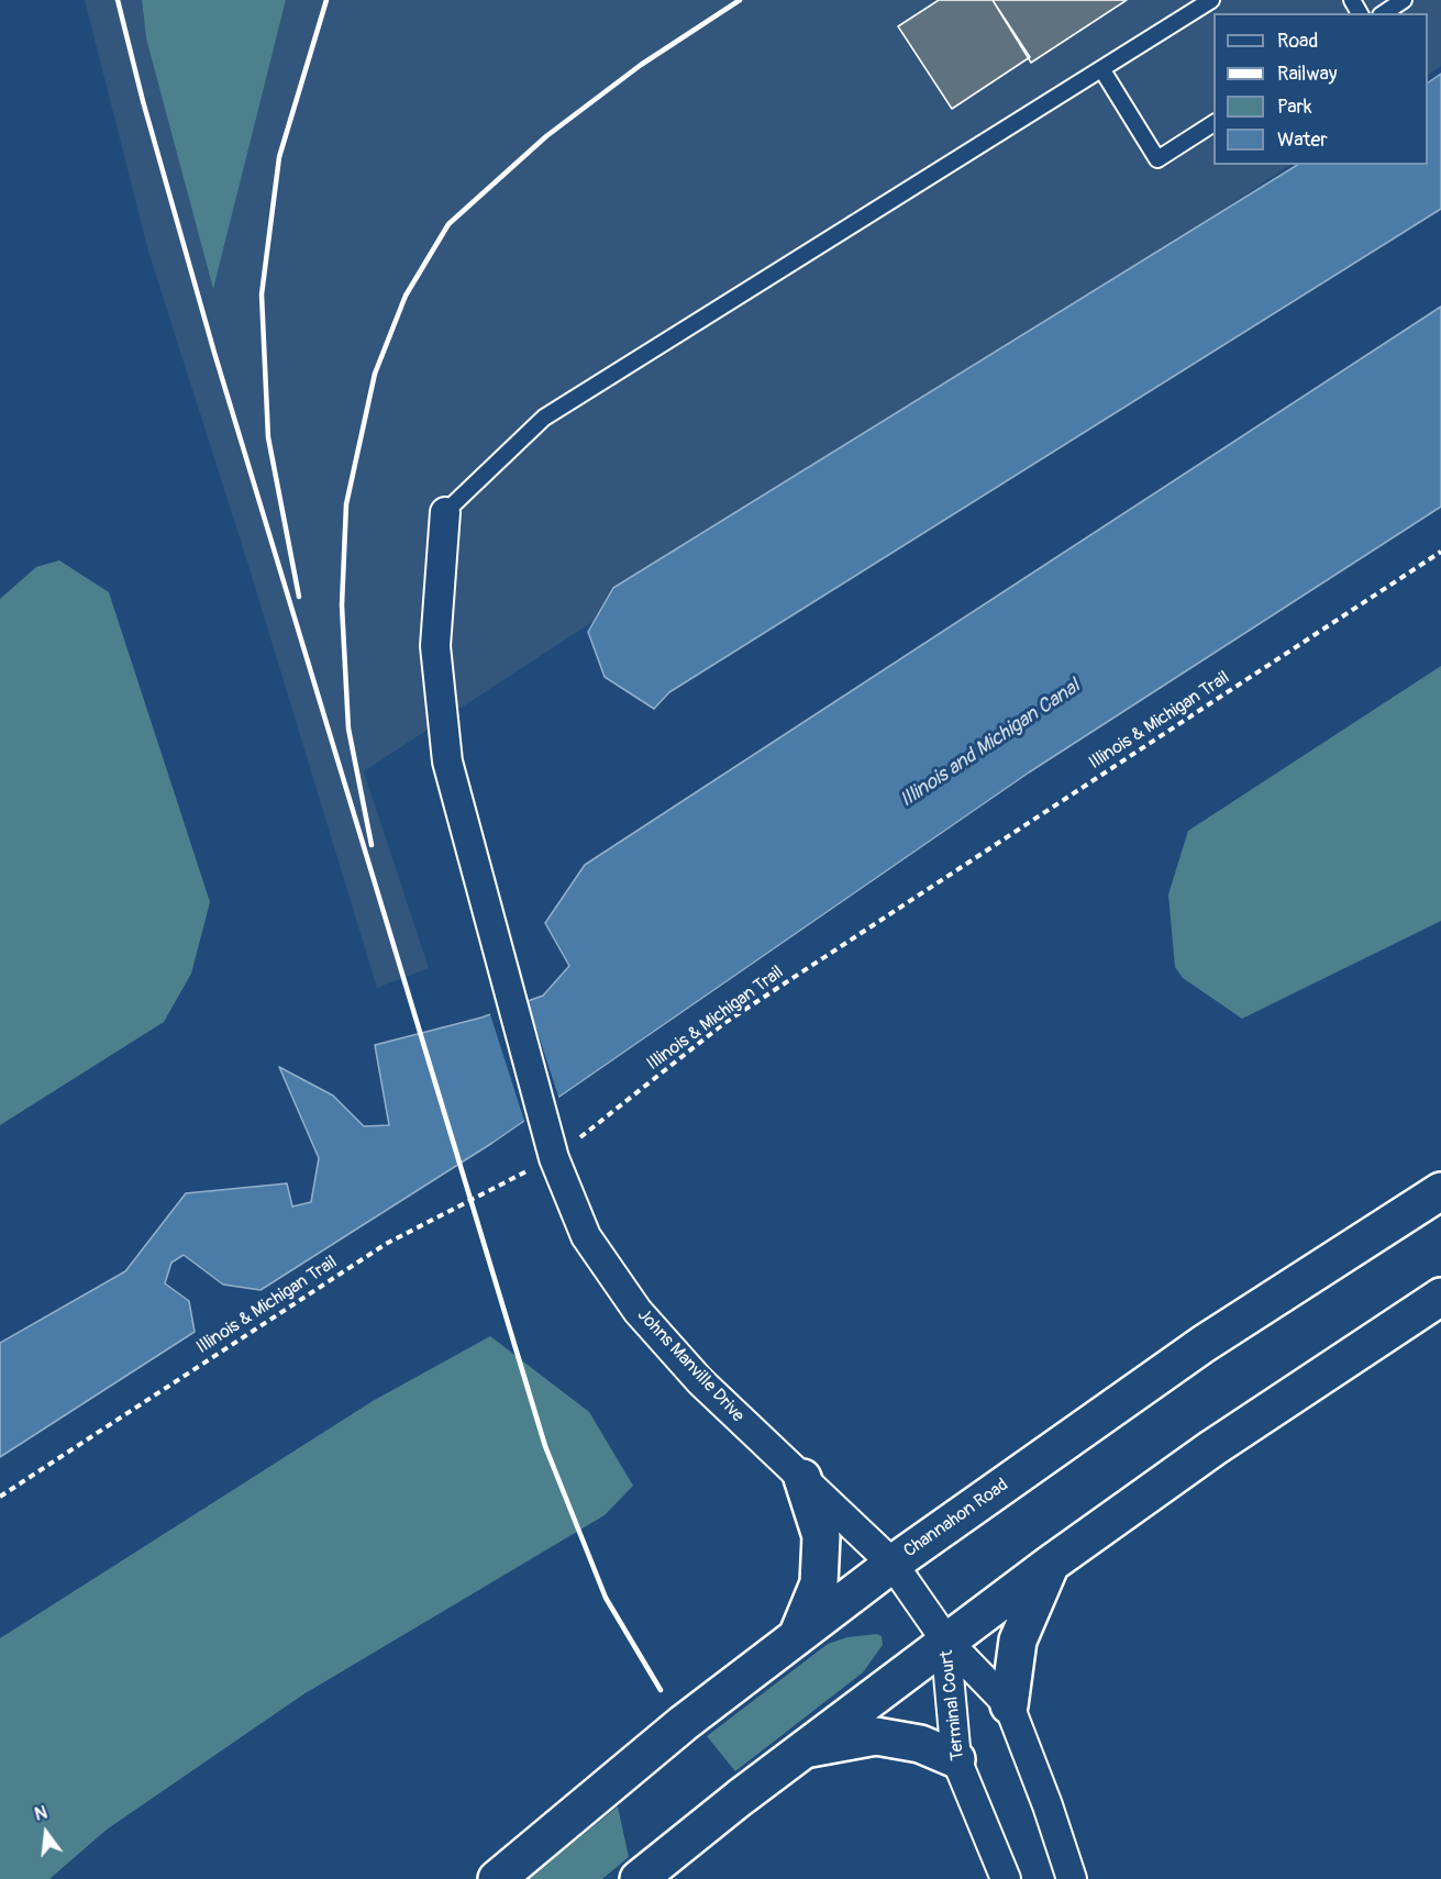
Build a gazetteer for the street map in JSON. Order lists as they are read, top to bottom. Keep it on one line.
{"streets":{"main road":["Channahon Road"],"street":["Johns Manville Drive","Terminal Court"],"path":["Illinois & Michigan Trail"]},"crossings":[["Illinois & Michigan Trail","Johns Manville Drive"],["Johns Manville Drive","Channahon Road"],["Johns Manville Drive","Terminal Court"]],"water":["Illinois and Michigan Canal"],"legend":["Road","Railway","Park","Water"],"north":"top"}
